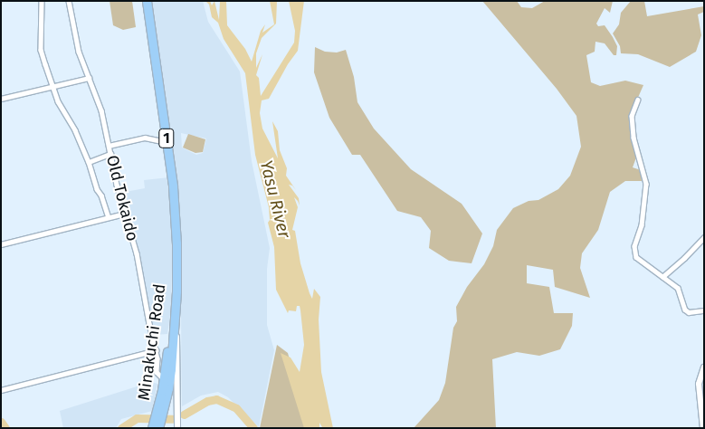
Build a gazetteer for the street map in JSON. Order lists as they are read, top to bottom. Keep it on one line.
{"streets":{"highway":["1","Minakuchi Road"],"street":["Old Tokaido"]},"crossings":[["1","Minakuchi Road"],["Old Tokaido","Minakuchi Road"]],"water":["Yasu River"]}
